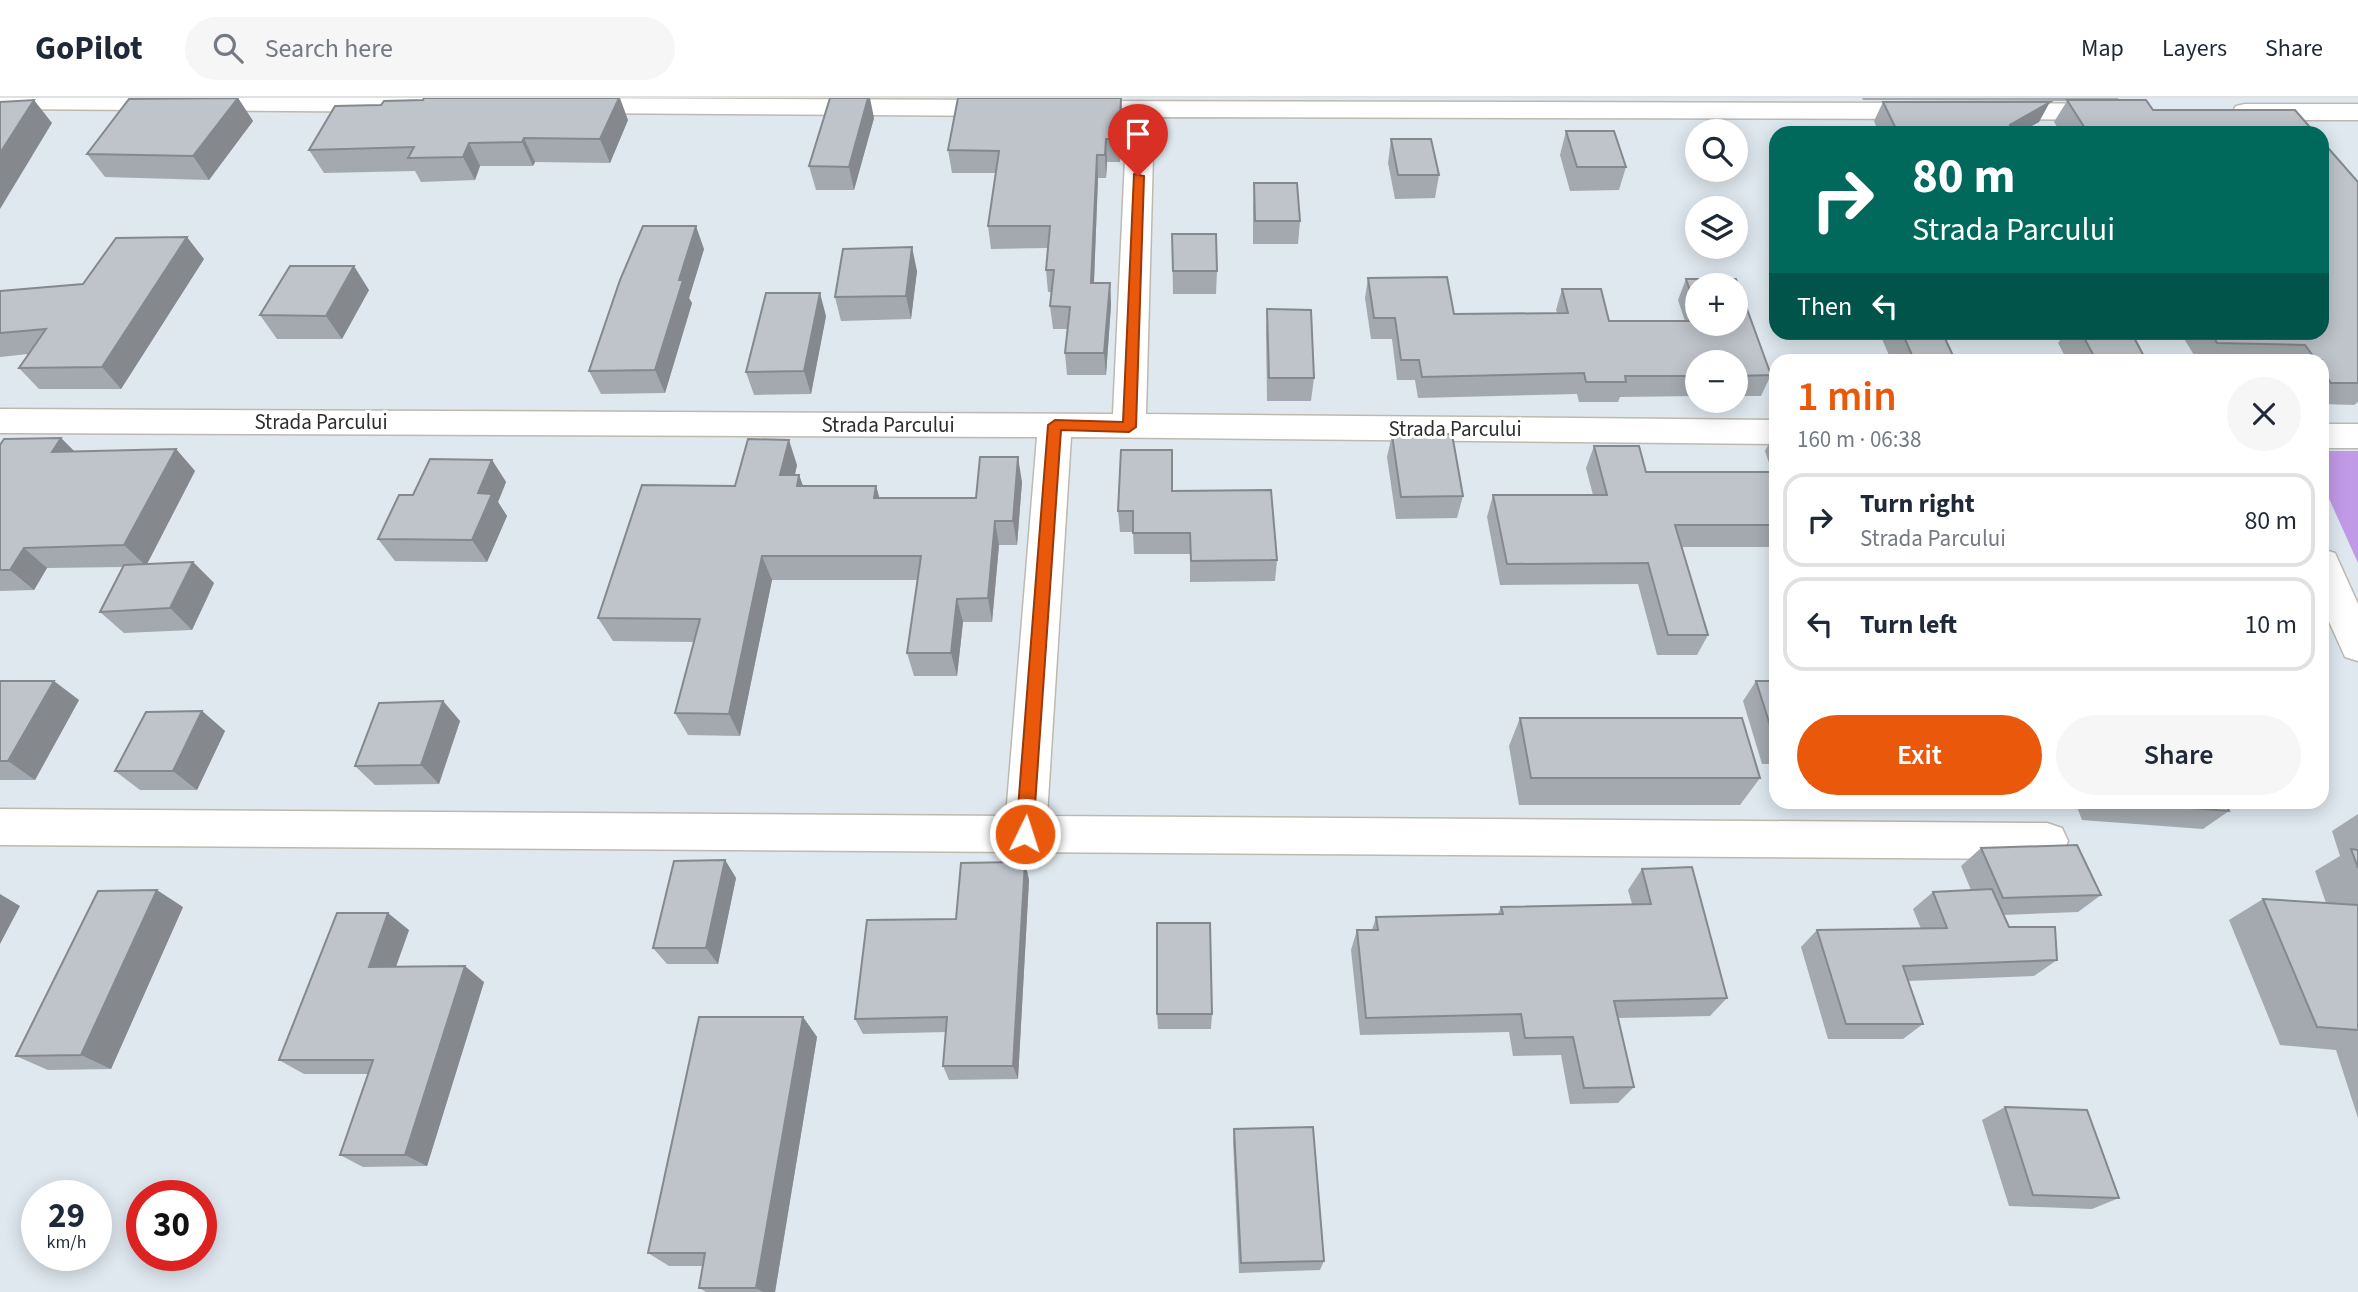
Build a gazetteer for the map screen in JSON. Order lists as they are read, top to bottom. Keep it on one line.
{"streets":{"street":["Strada Parcului"]},"page":{"header":"GoPilot","search":"Search here","nav":["Map","Layers","Share"],"map_buttons":["+","−"],"turn":["80 m","Strada Parcului"],"then":"Then","heading":["1 min","160 m · 06:38"],"list":[{"name":"Turn right","note":"Strada Parcului","value":"80 m"},{"name":"Turn left","value":"10 m"}],"buttons":["Exit","Share"],"speed":"29 km/h","limit":"30"}}
